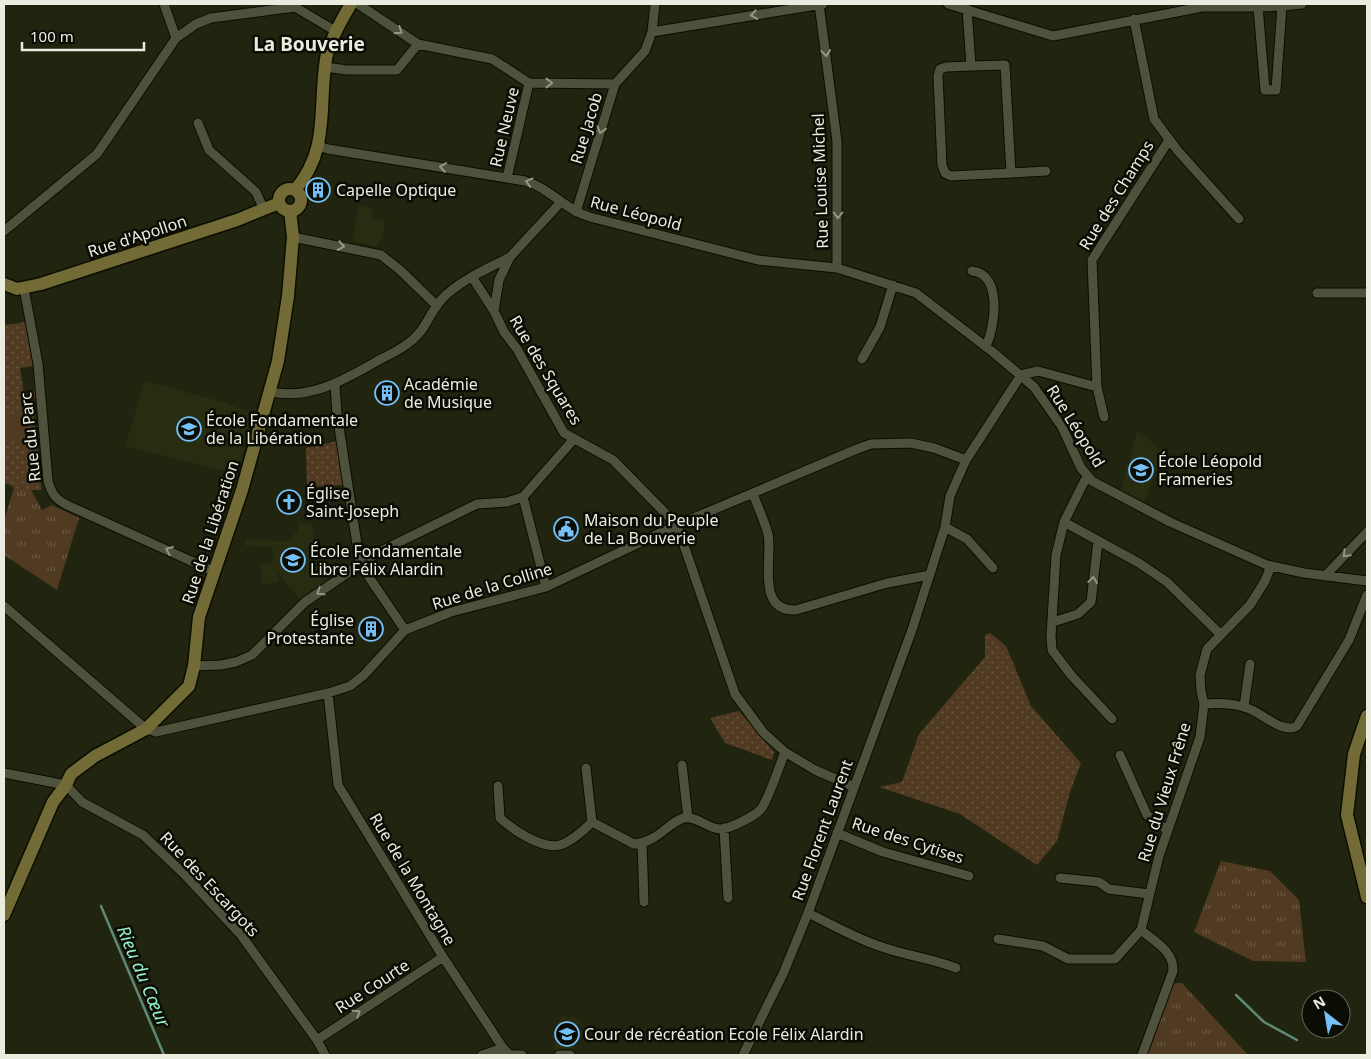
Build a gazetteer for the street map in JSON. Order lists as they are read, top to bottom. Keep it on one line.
{"streets":{"street":["Rue Neuve","Rue Jacob","Rue Louise Michel","Rue des Champs","Rue Léopold","Rue d'Apollon","Rue des Squares","Rue du Parc","Rue de la Libération","Rue de la Colline","Rue du Vieux Frêne","Rue Florent Laurent","Rue des Cytises","Rue de la Montagne","Rue des Escargots","Rue Courte"]},"crossings":[["Rue Neuve","Rue Léopold"],["Rue Jacob","Rue Léopold"],["Rue Louise Michel","Rue Léopold"],["Rue Léopold","Rue des Squares"],["Rue Léopold","Rue du Vieux Frêne"],["Rue Léopold","Rue Florent Laurent"],["Rue d'Apollon","Rue du Parc"],["Rue d'Apollon","Rue de la Libération"],["Rue des Squares","Rue de la Colline"],["Rue du Parc","Rue de la Libération"],["Rue de la Libération","Rue de la Colline"],["Rue de la Libération","Rue des Escargots"],["Rue de la Colline","Rue Florent Laurent"],["Rue de la Colline","Rue de la Montagne"],["Rue Florent Laurent","Rue des Cytises"],["Rue de la Montagne","Rue Courte"],["Rue des Escargots","Rue Courte"]],"one_way":["Rue Jacob","Rue Louise Michel","Rue du Parc","Rue Courte"],"districts":["La Bouverie"],"water":["Rieu du Cœur"],"places":{"building":["Capelle Optique","Académie de Musique","Église Protestante"],"school or university":["École Fondamentale de la Libération","École Léopold Frameries","École Fondamentale Libre Félix Alardin","Cour de récréation Ecole Félix Alardin"],"church":["Église Saint-Joseph"],"public building":["Maison du Peuple de La Bouverie"]},"scale_bar":"100 m","north":"top left"}
